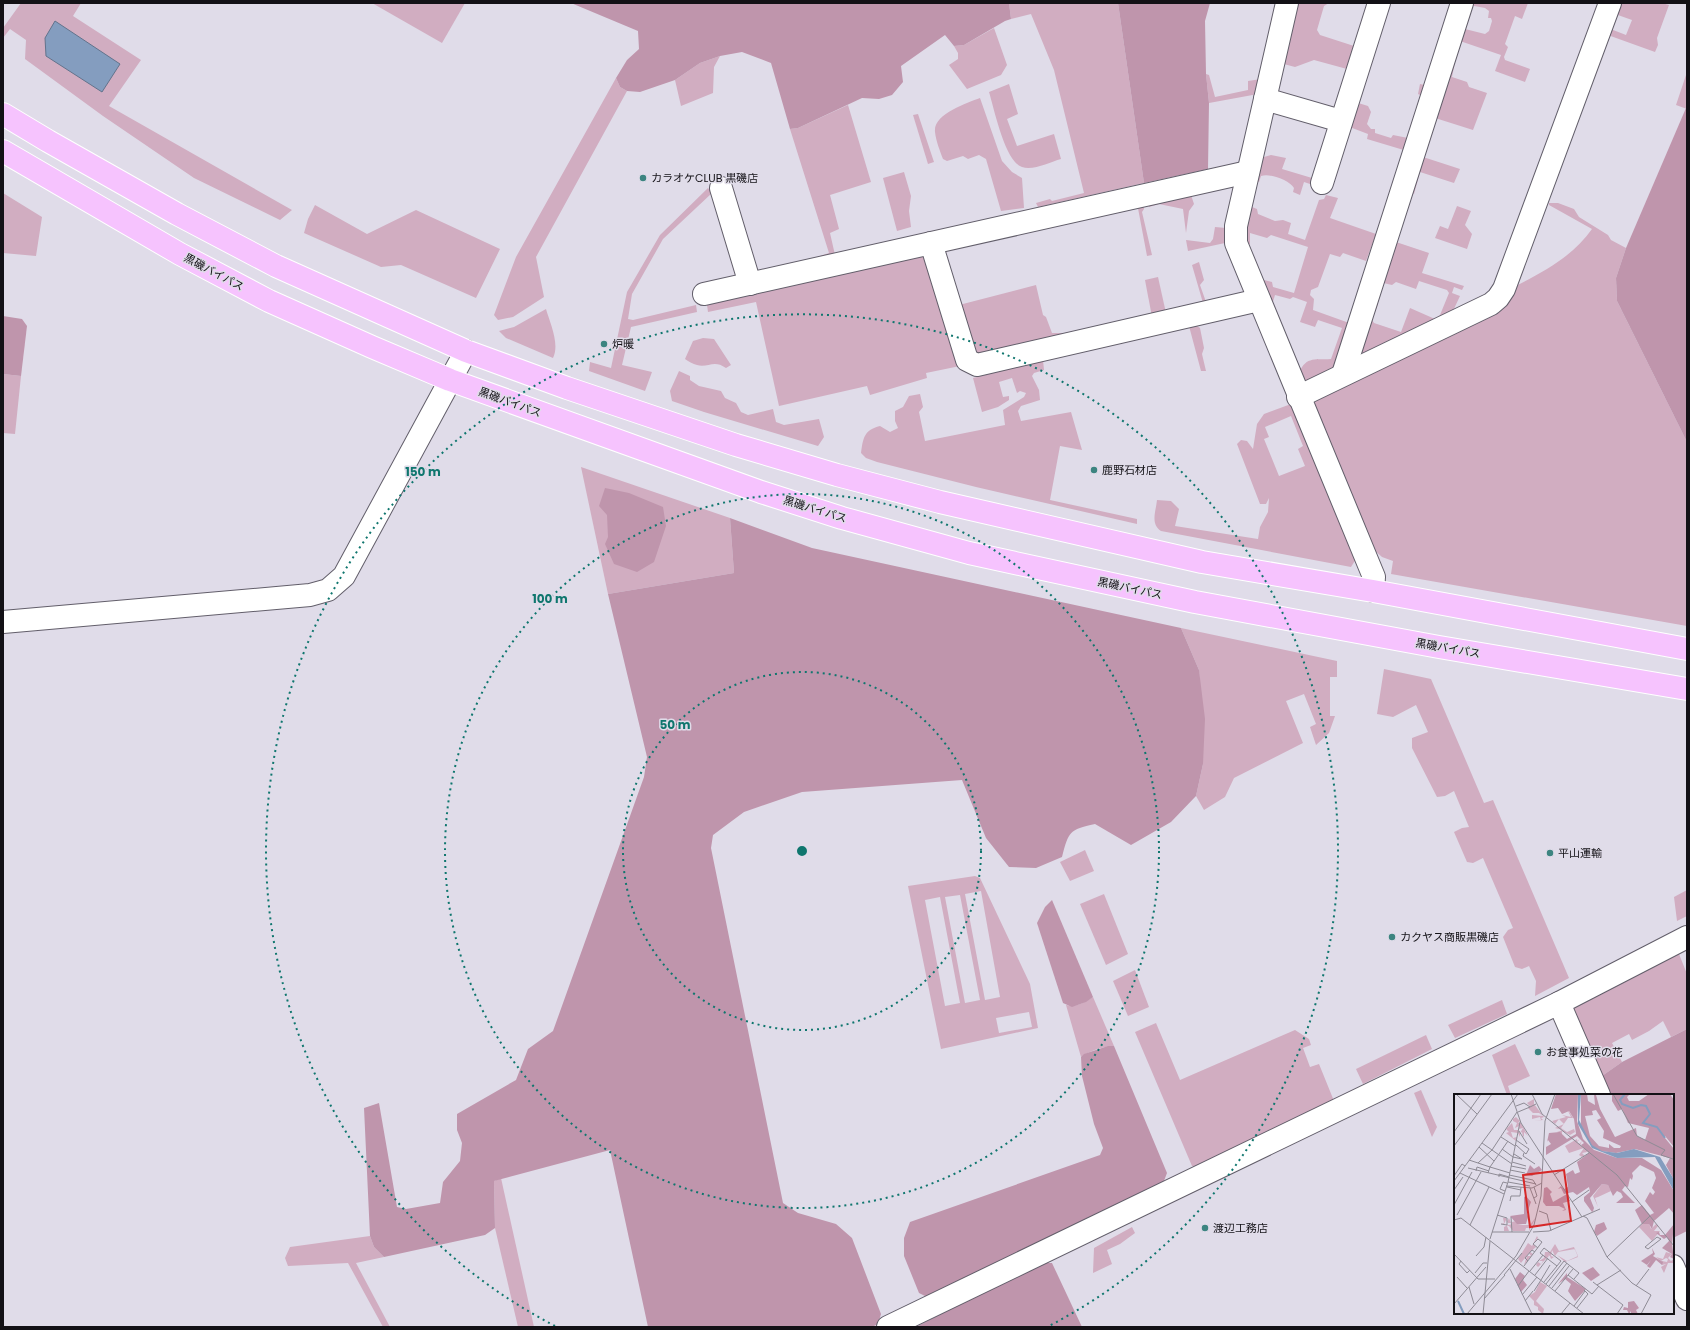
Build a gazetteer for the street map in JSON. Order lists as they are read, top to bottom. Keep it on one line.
{"streets":{"highway":["黒磯バイパス"]},"places":["カラオケCLUB 黒磯店","炉暖","鹿野石材店","平山運輸","カクヤス商販黒磯店","お食事処菜の花","渡辺工務店"],"rings":["150 m","100 m","50 m"]}
